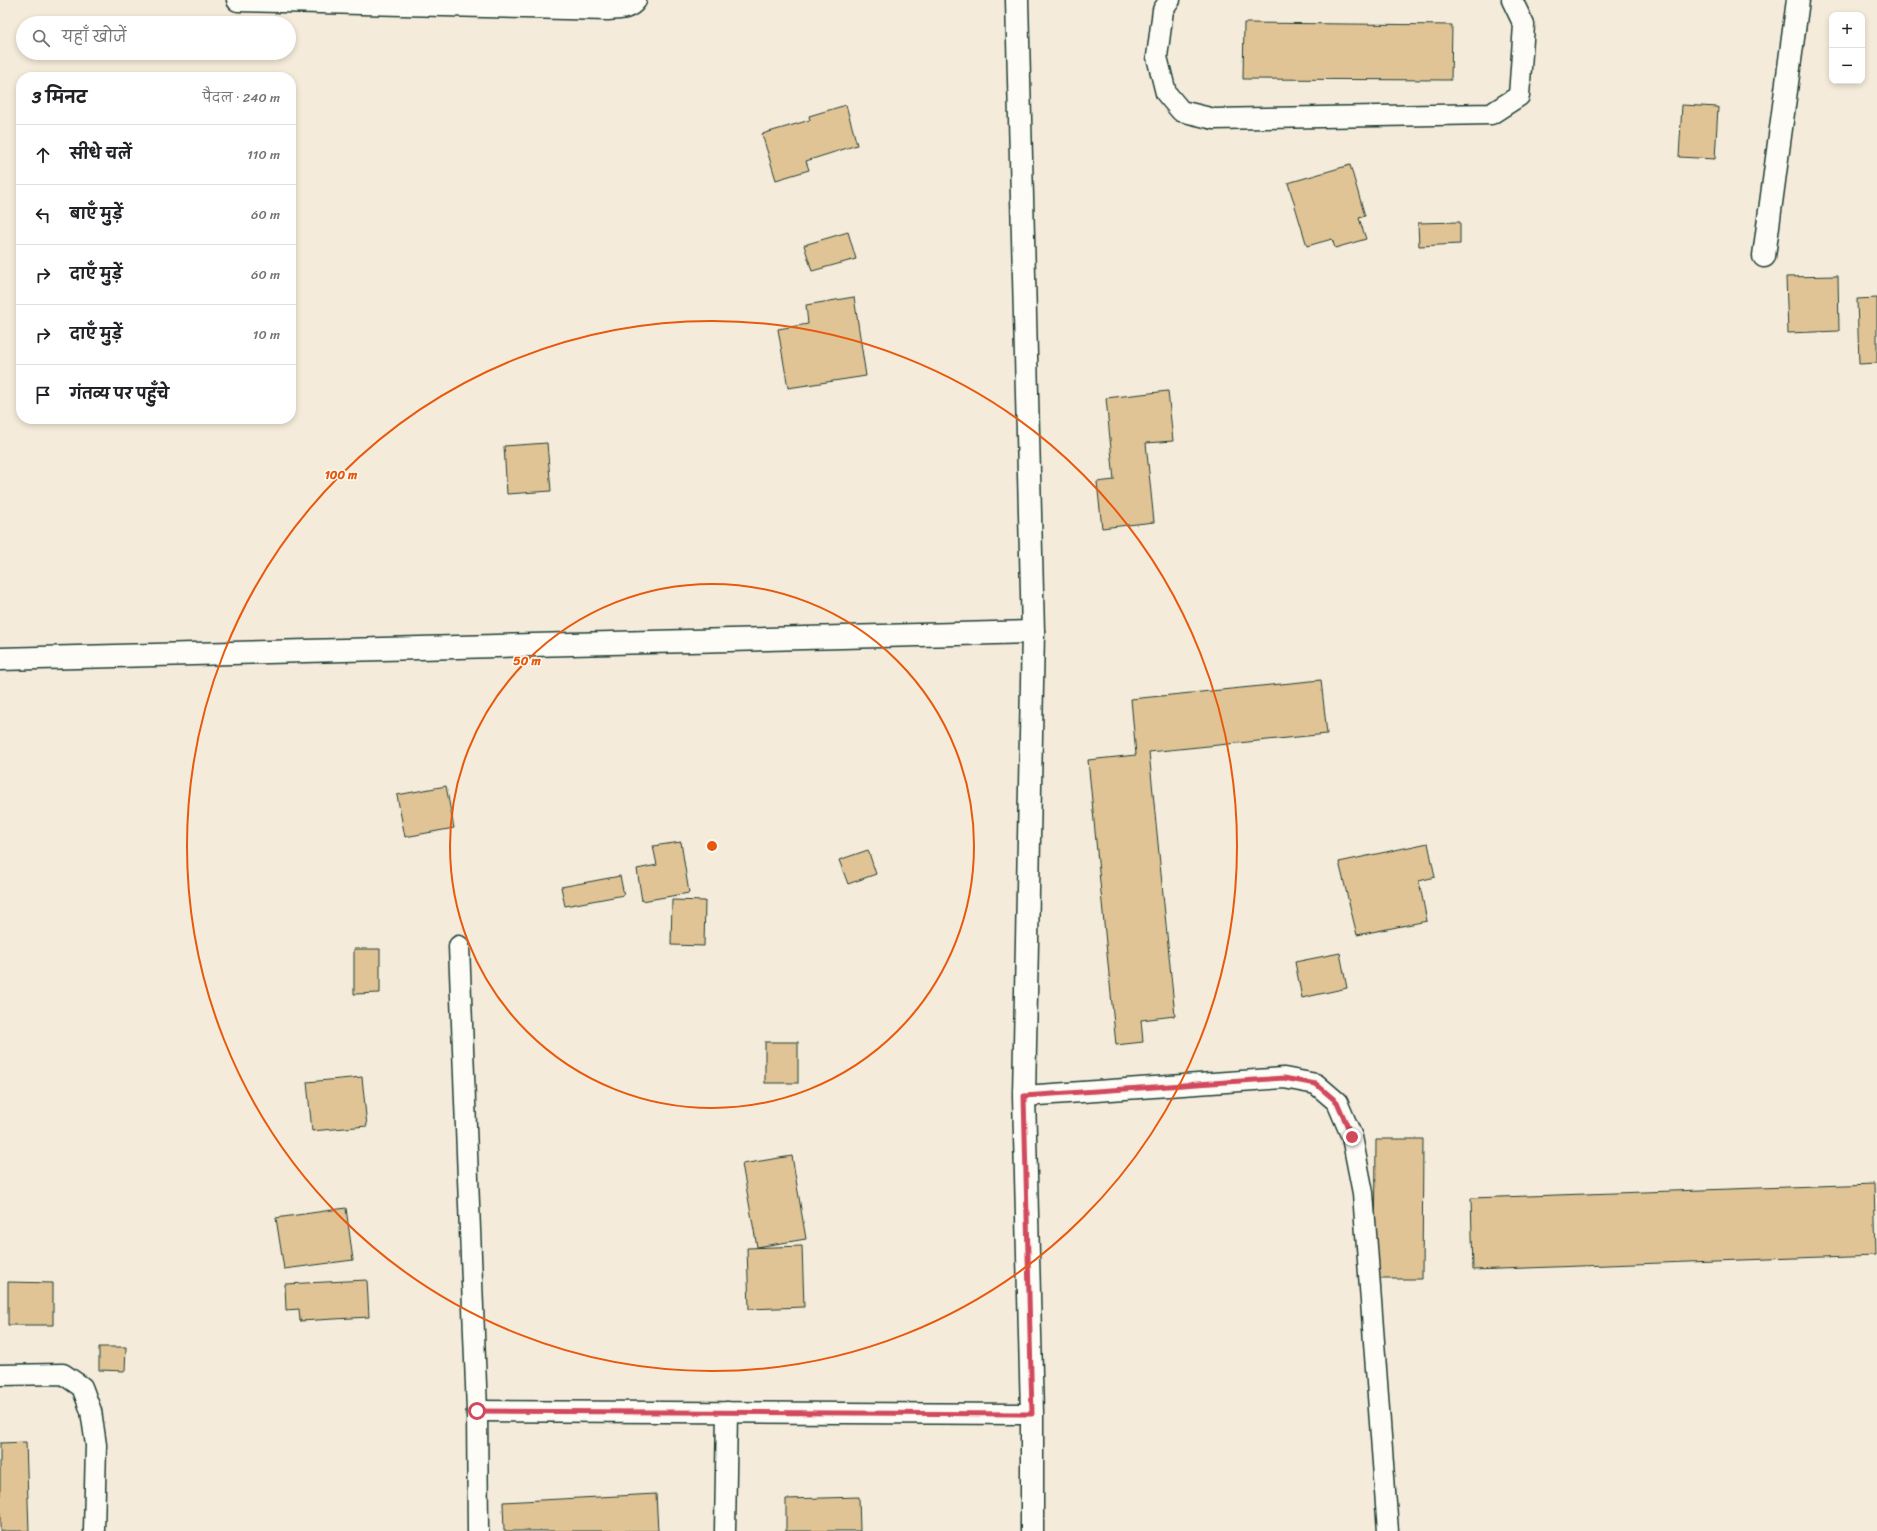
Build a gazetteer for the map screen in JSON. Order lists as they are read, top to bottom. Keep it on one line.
{"page":{"map_buttons":["+","−"],"search":"यहाँ खोजें","heading":["3 मिनट","पैदल · 240 m"],"list":[["सीधे चलें","110 m"],["बाएँ मुड़ें","60 m"],["दाएँ मुड़ें","60 m"],["दाएँ मुड़ें","10 m"],"गंतव्य पर पहुँचे"]},"rings":["100 m","50 m"]}
